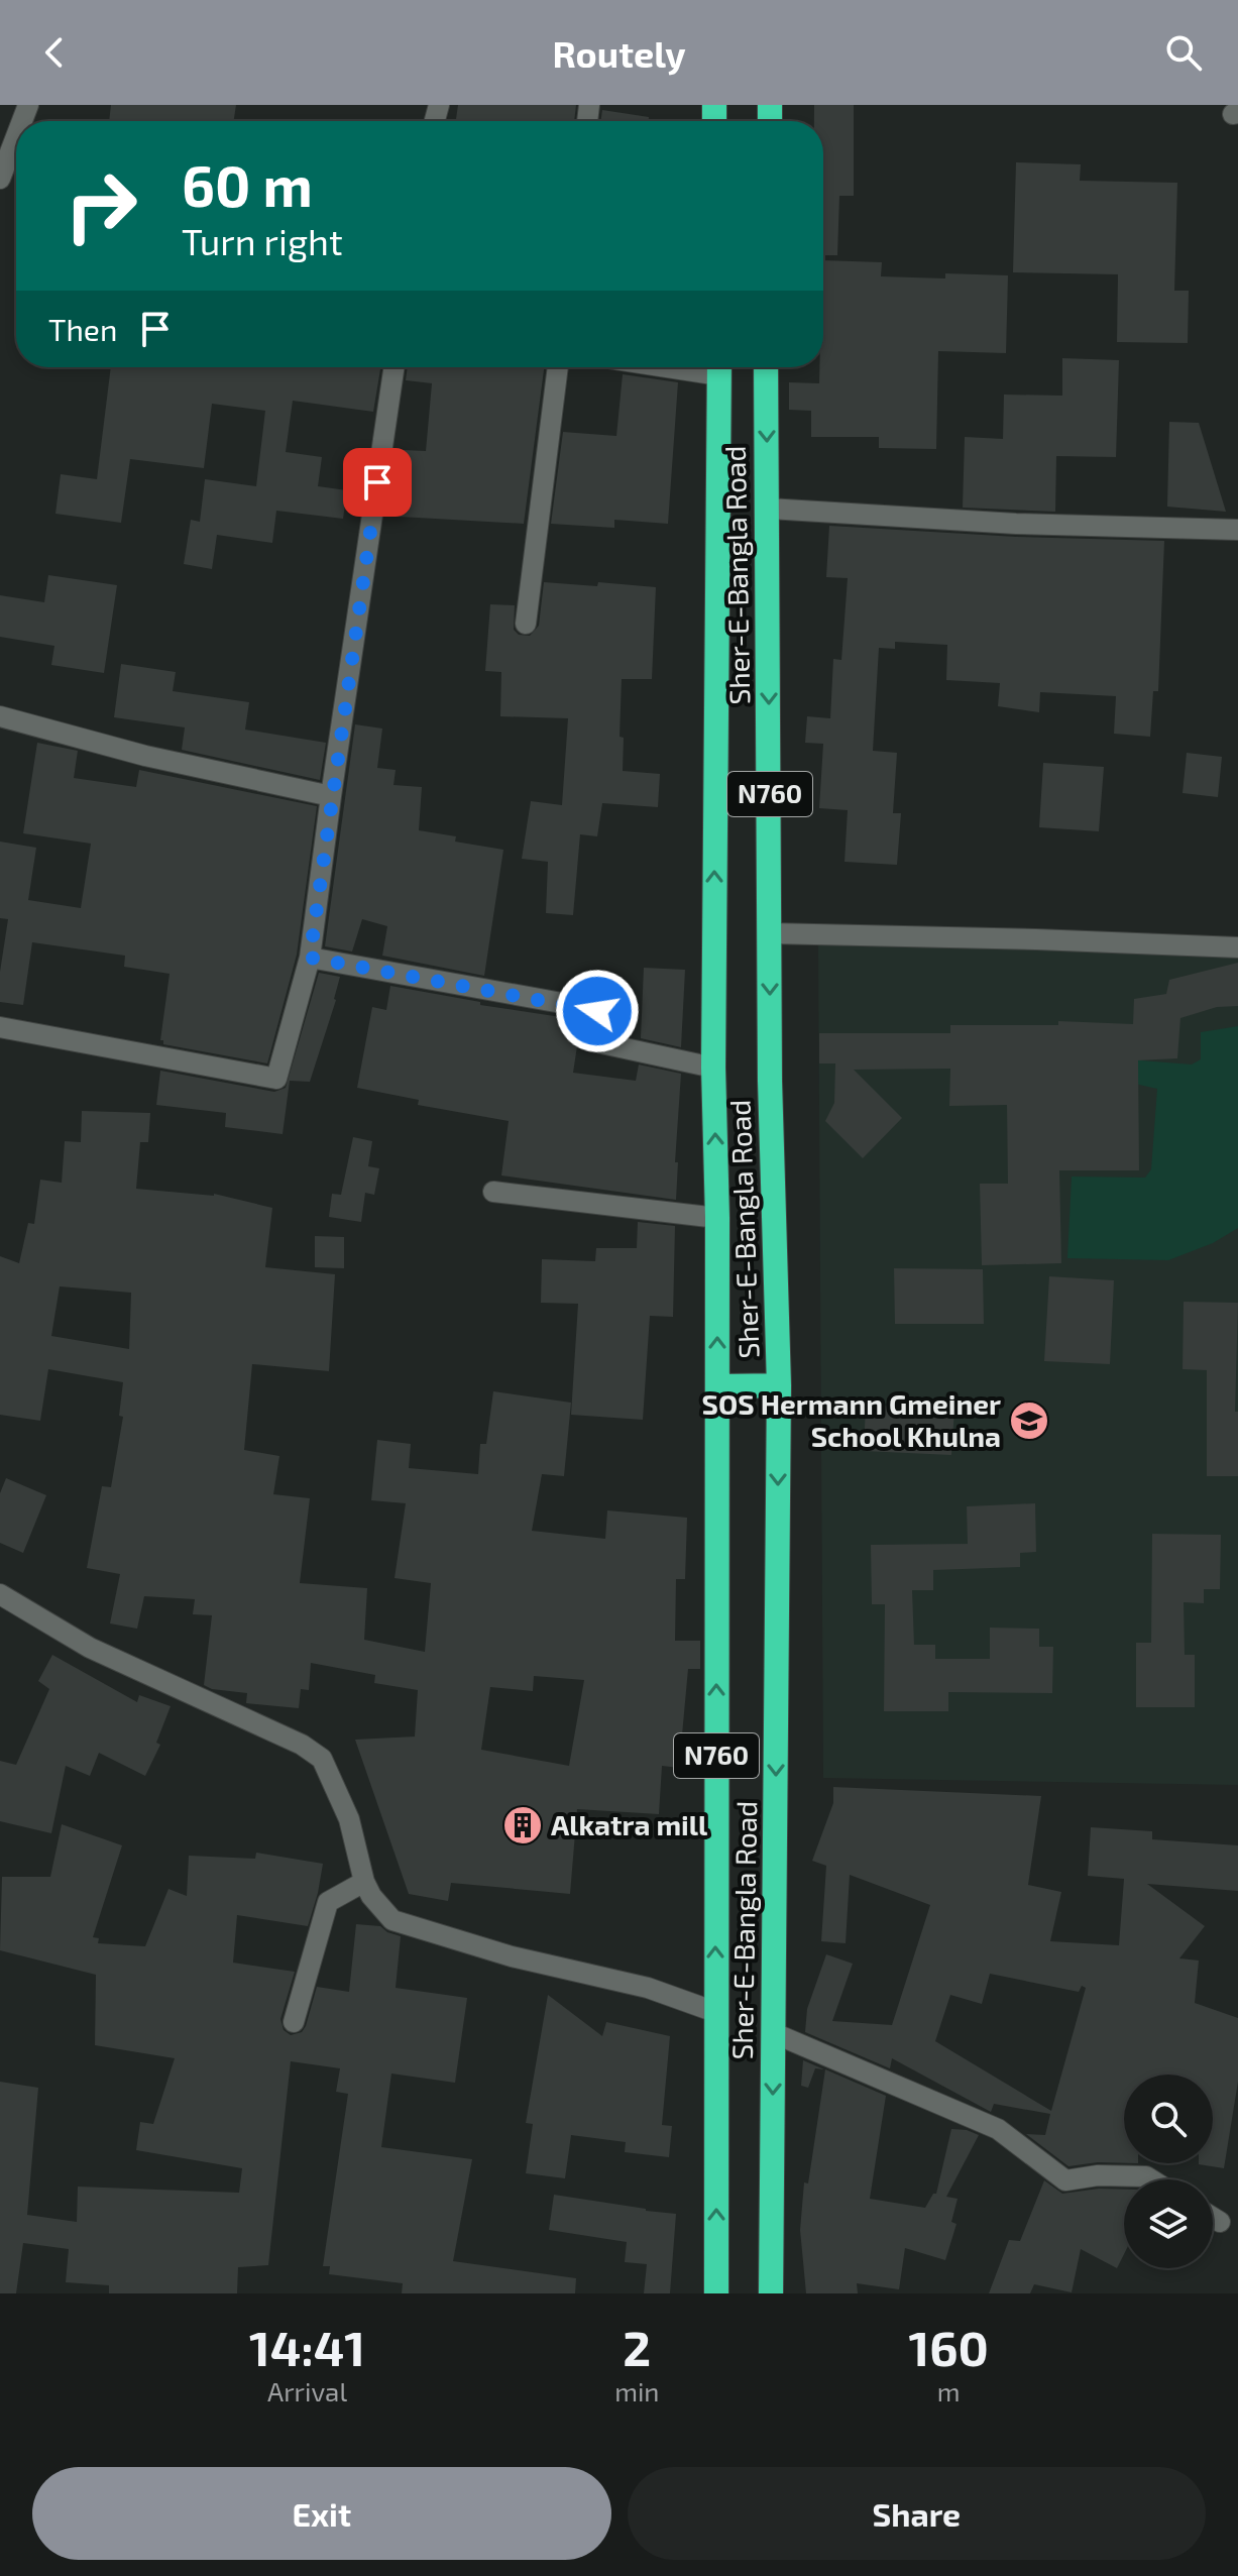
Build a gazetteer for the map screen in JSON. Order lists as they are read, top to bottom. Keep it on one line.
{"streets":{"highway":["Sher-E-Bangla Road","N760"]},"places":{"school or university":["SOS Hermann Gmeiner School Khulna"],"building":["Alkatra mill"]},"page":{"header":"Routely","turn":["60 m","Turn right"],"then":"Then","eta":["14:41","Arrival","2","min","160","m"],"buttons":["Exit","Share"]}}
